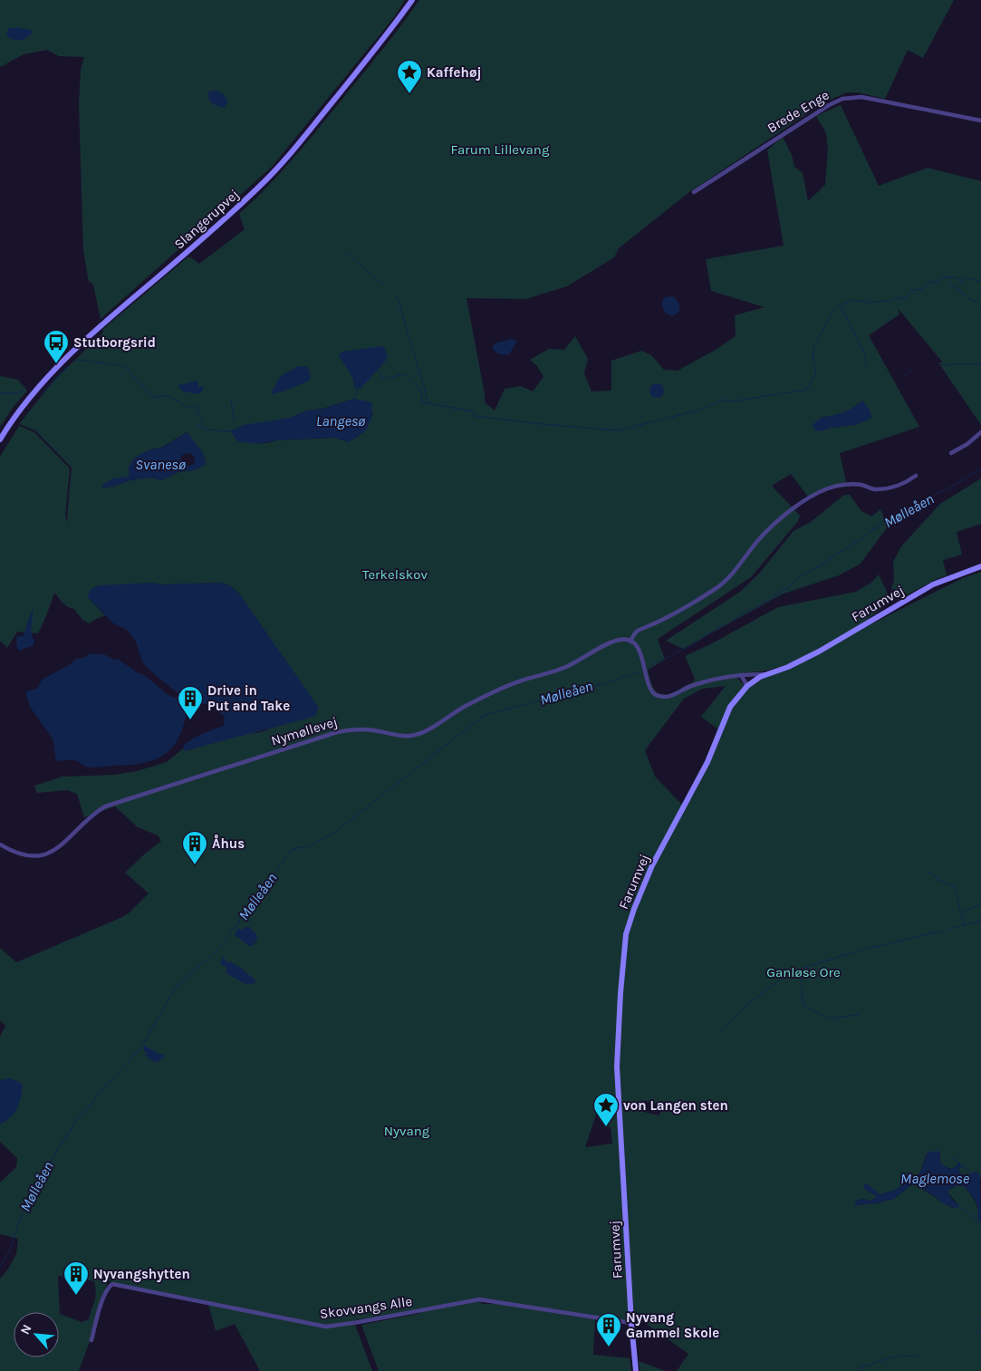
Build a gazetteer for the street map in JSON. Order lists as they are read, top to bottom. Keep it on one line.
{"streets":{"street":["Brede Enge","Slangerupvej","Farumvej","Nymøllevej","Skovvangs Alle"]},"crossings":[["Farumvej","Skovvangs Alle"]],"water":["Langesø","Svanesø","Mølleåen","Maglemose"],"parks":["Farum Lillevang","Terkelskov","Ganløse Ore","Nyvang"],"places":{"place":["Kaffehøj","von Langen sten"],"bus stop":["Stutborgsrid"],"building":["Drive in Put and Take","Åhus","Nyvangshytten","Nyvang Gammel Skole"]},"north":"top left"}
